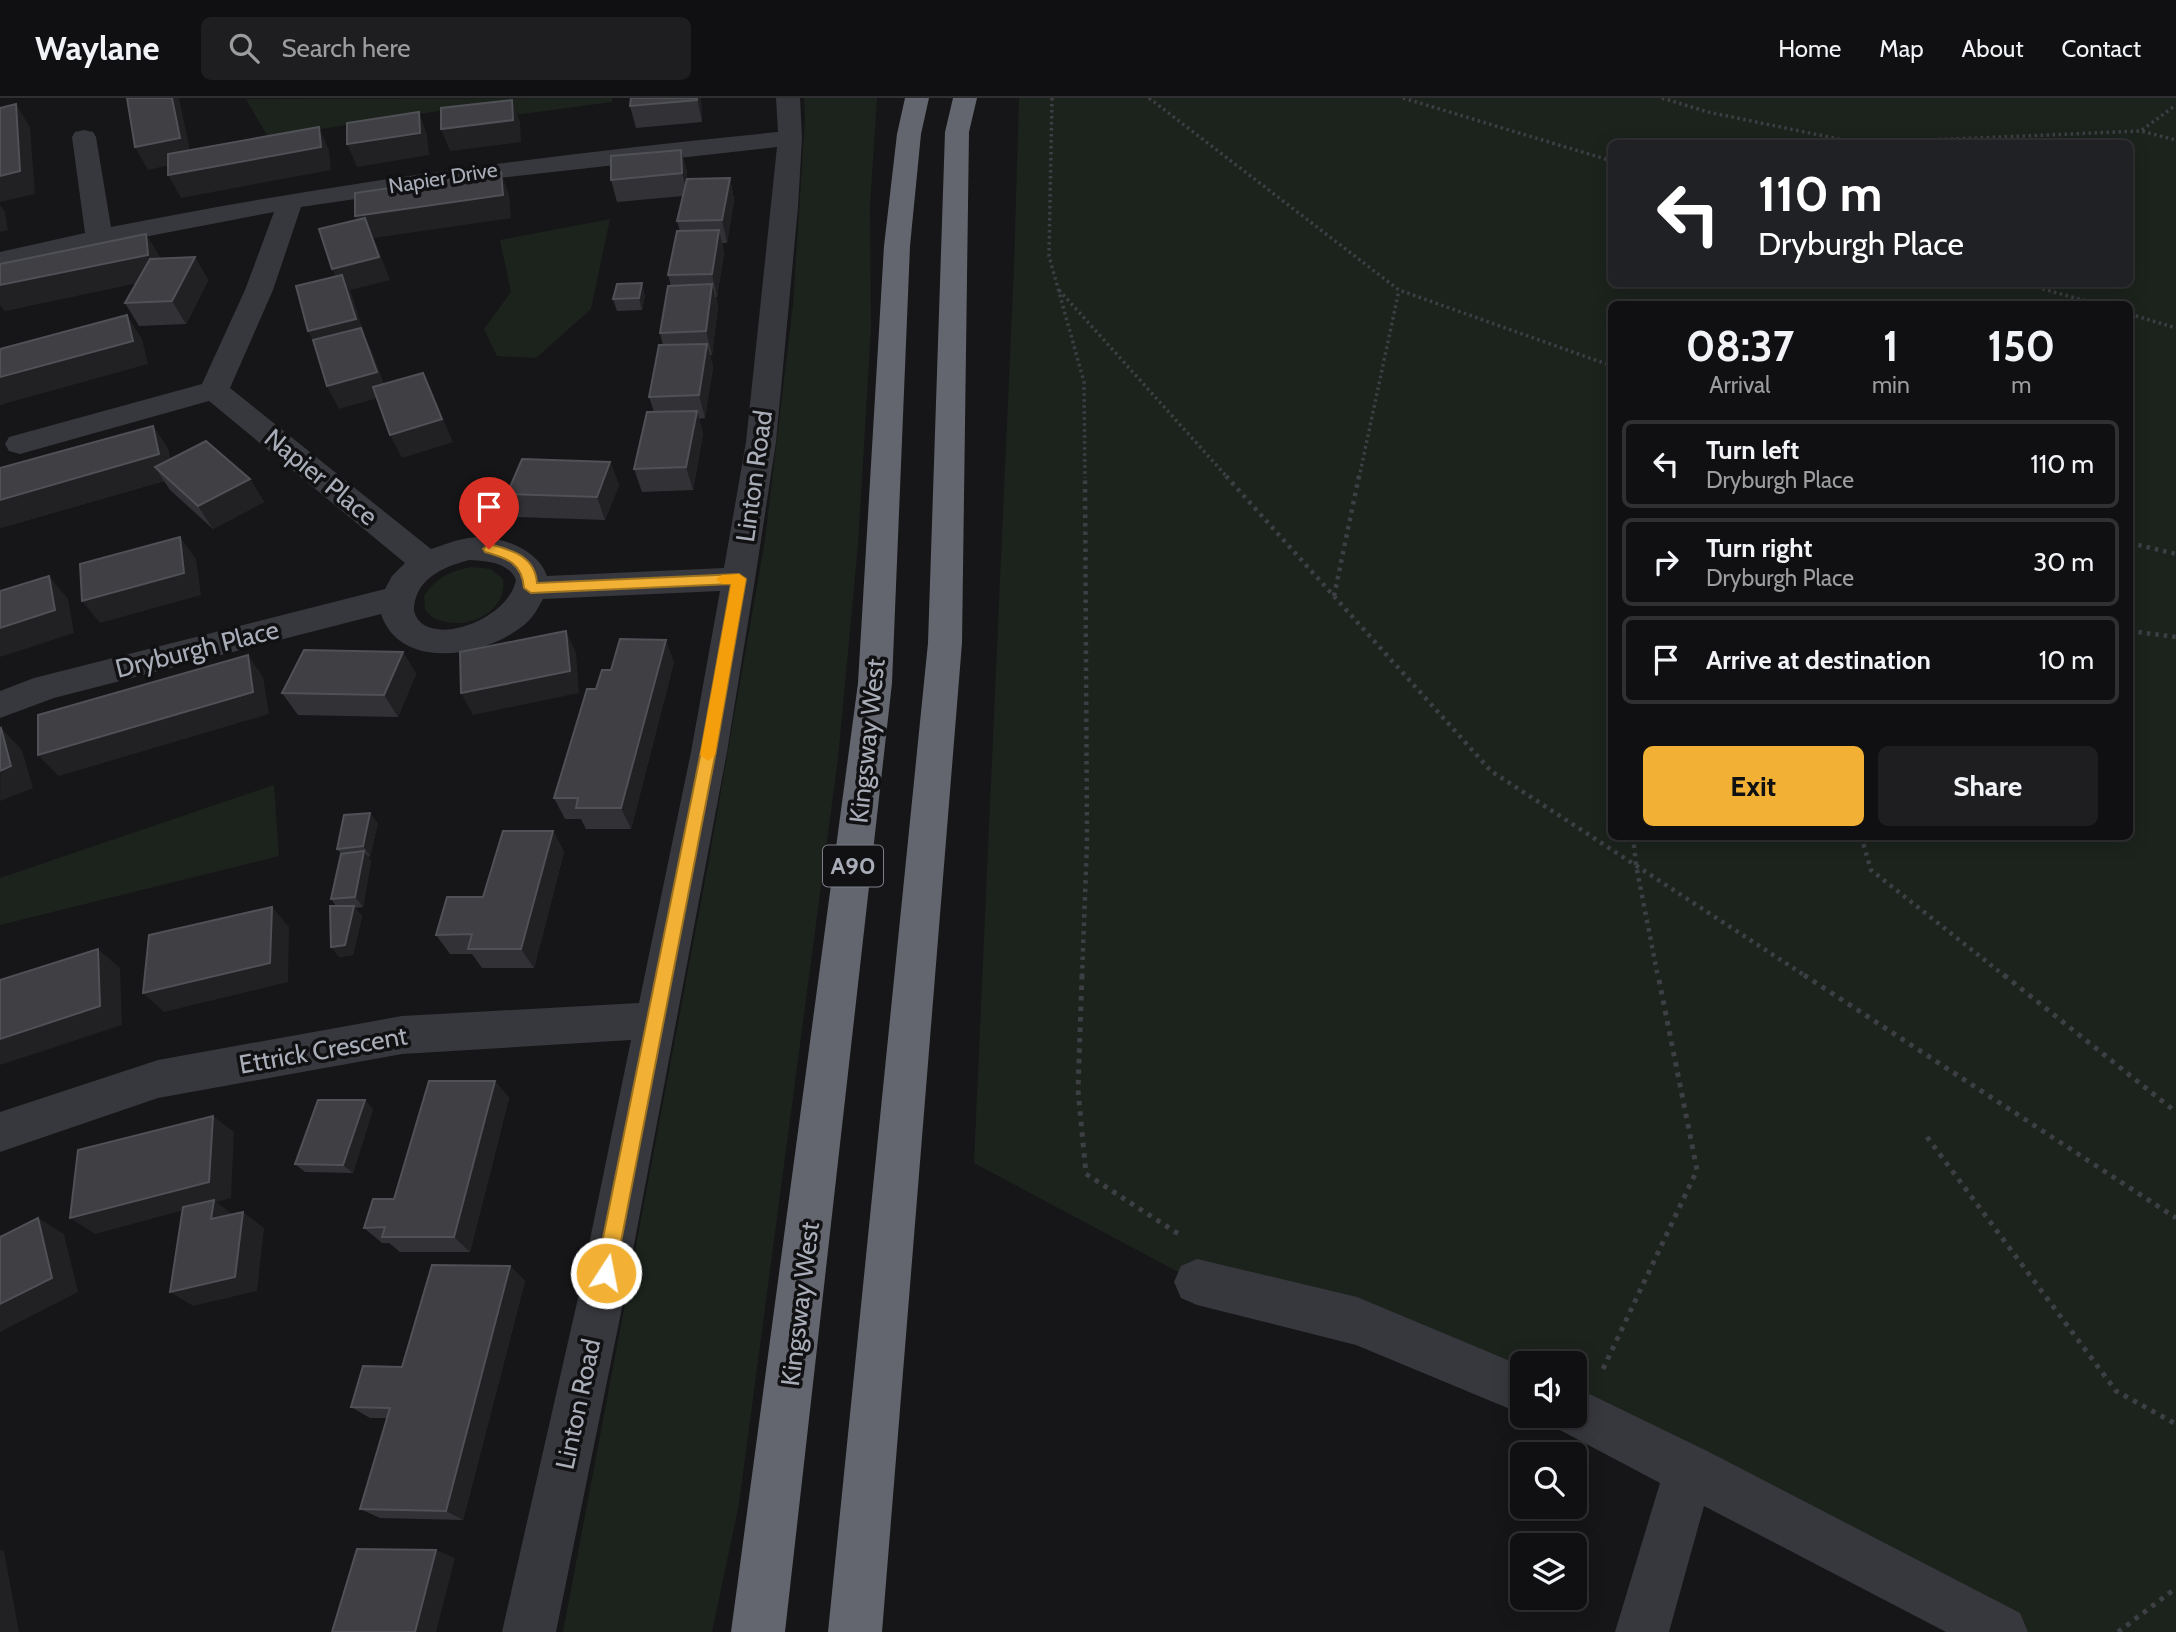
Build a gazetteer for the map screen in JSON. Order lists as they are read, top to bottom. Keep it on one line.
{"streets":{"highway":["Kingsway West","A90"],"street":["Napier Drive","Linton Road","Napier Place","Dryburgh Place","Ettrick Crescent"]},"crossings":[["Napier Drive","Linton Road"],["Linton Road","Ettrick Crescent"],["Napier Place","Dryburgh Place"]],"page":{"header":"Waylane","search":"Search here","nav":["Home","Map","About","Contact"],"turn":["110 m","Dryburgh Place"],"eta":["08:37","Arrival","1","min","150","m"],"list":[{"name":"Turn left","note":"Dryburgh Place","value":"110 m"},{"name":"Turn right","note":"Dryburgh Place","value":"30 m"},{"name":"Arrive at destination","value":"10 m"}],"buttons":["Exit","Share"]}}
